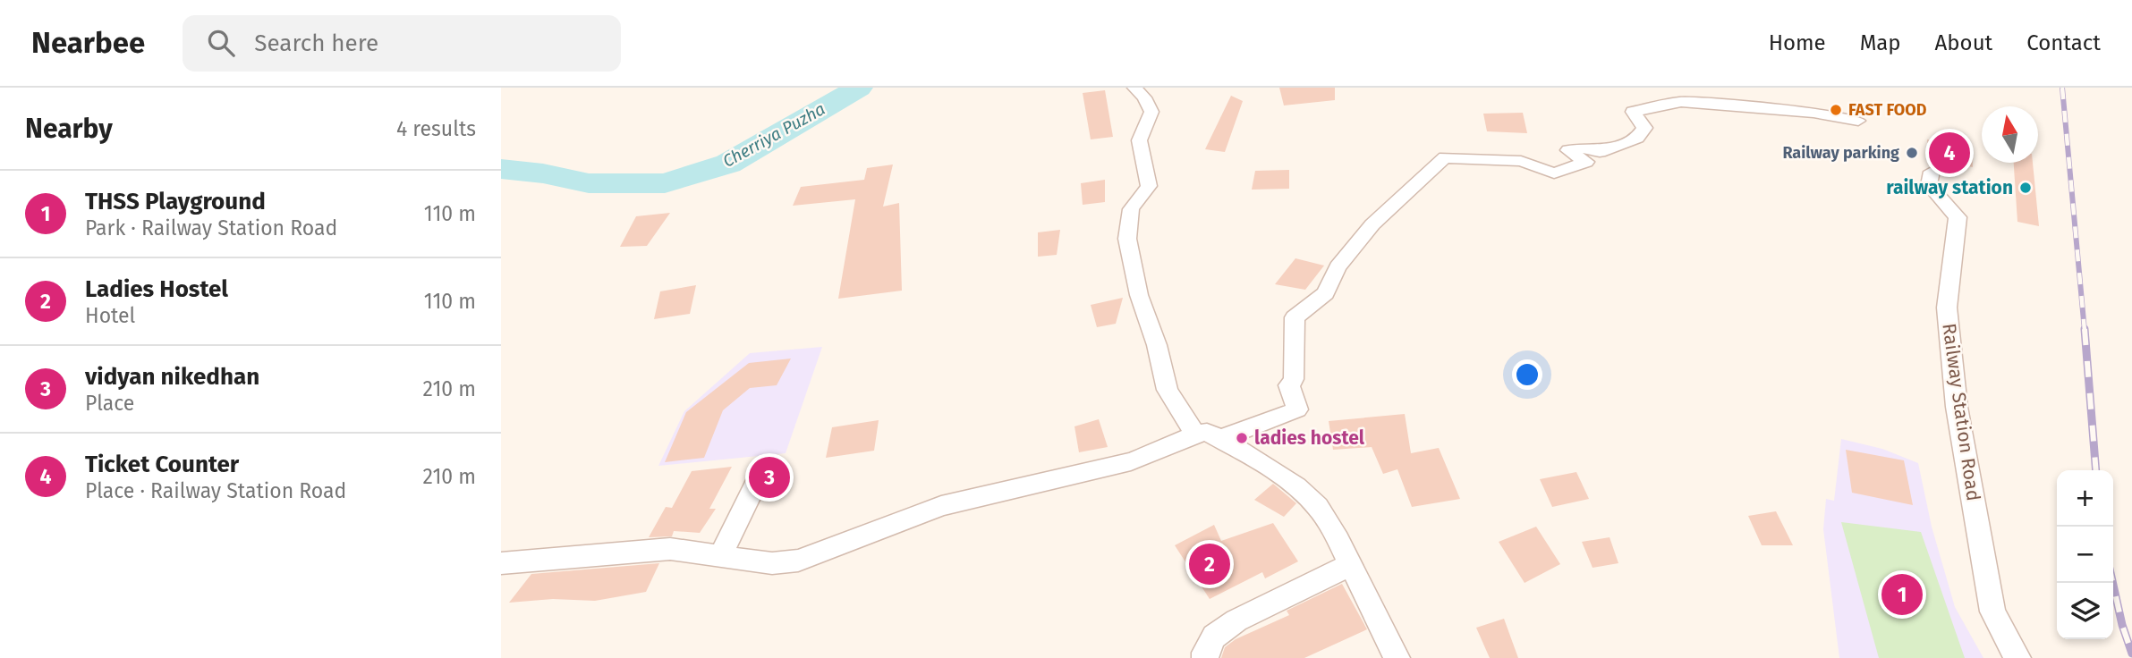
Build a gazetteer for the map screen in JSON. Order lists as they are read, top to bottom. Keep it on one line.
{"streets":{"street":["Railway Station Road"]},"water":["Cherriya Puzha"],"places":["FAST FOOD","Railway parking","railway station","ladies hostel"],"north":"top","page":{"header":"Nearbee","search":"Search here","nav":["Home","Map","About","Contact"],"heading":["Nearby","4 results"],"pins":["4","3","2","1"],"list":[{"mark":"1","name":"THSS Playground","note":"Park · Railway Station Road","value":"110 m"},{"mark":"2","name":"Ladies Hostel","note":"Hotel","value":"110 m"},{"mark":"3","name":"vidyan nikedhan","note":"Place","value":"210 m"},{"mark":"4","name":"Ticket Counter","note":"Place · Railway Station Road","value":"210 m"}],"map_buttons":["+","−"]}}
